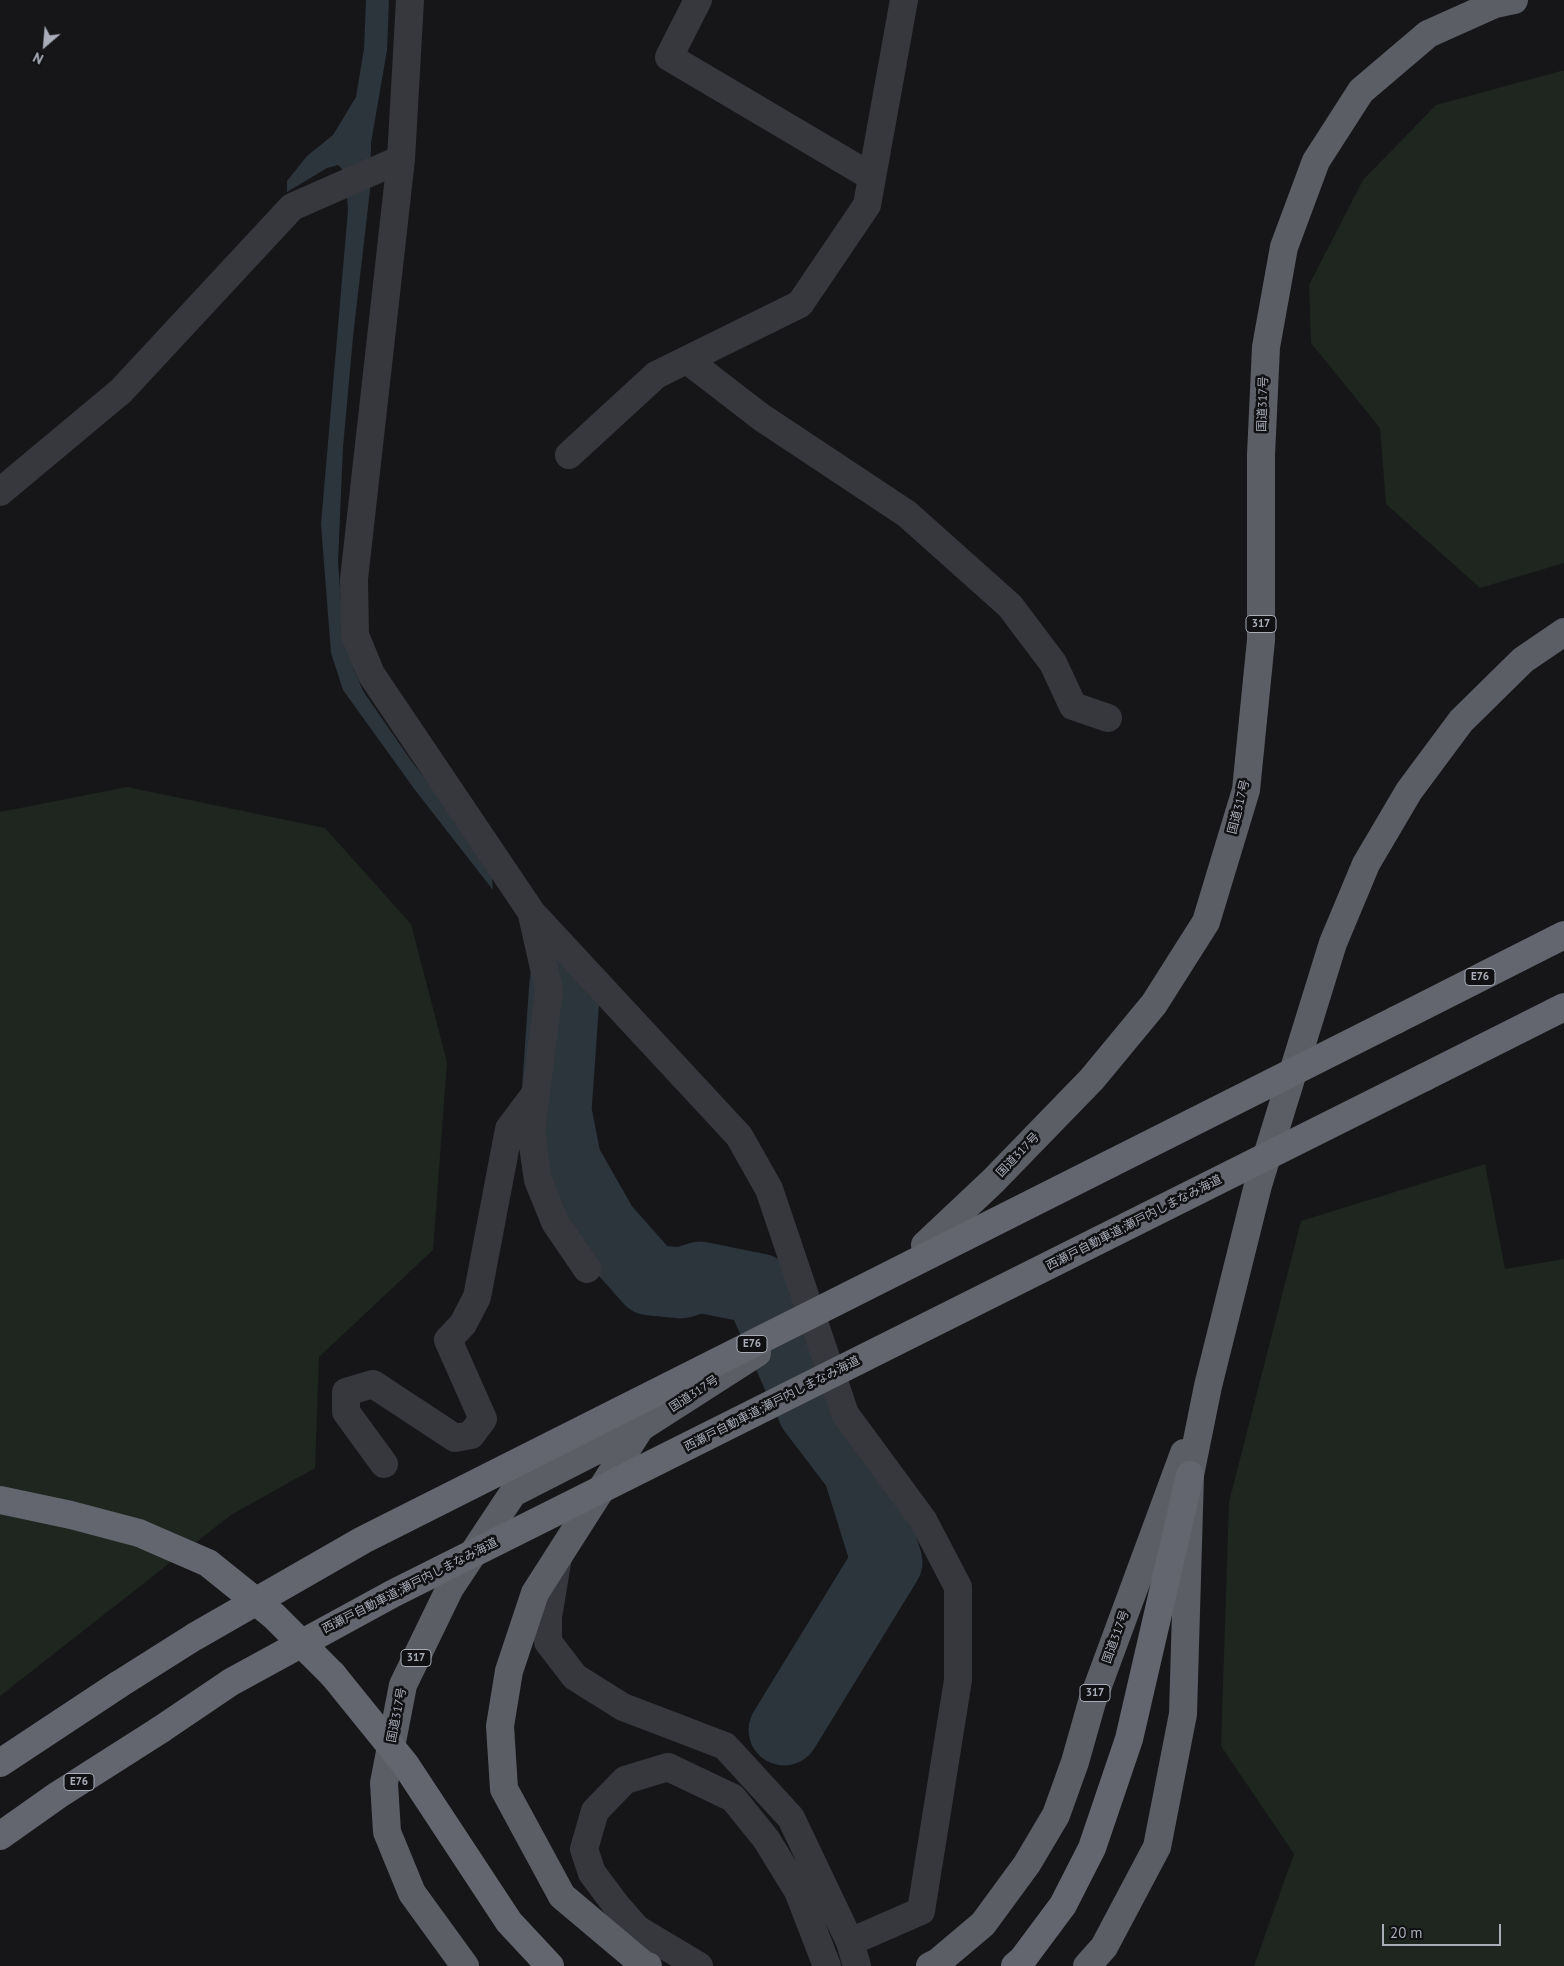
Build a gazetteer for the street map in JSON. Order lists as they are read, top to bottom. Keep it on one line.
{"streets":{"highway":["国道317号","317","E76","西瀬戸自動車道;瀬戸内しまなみ海道"]},"scale_bar":"20 m","north":"bottom left"}
